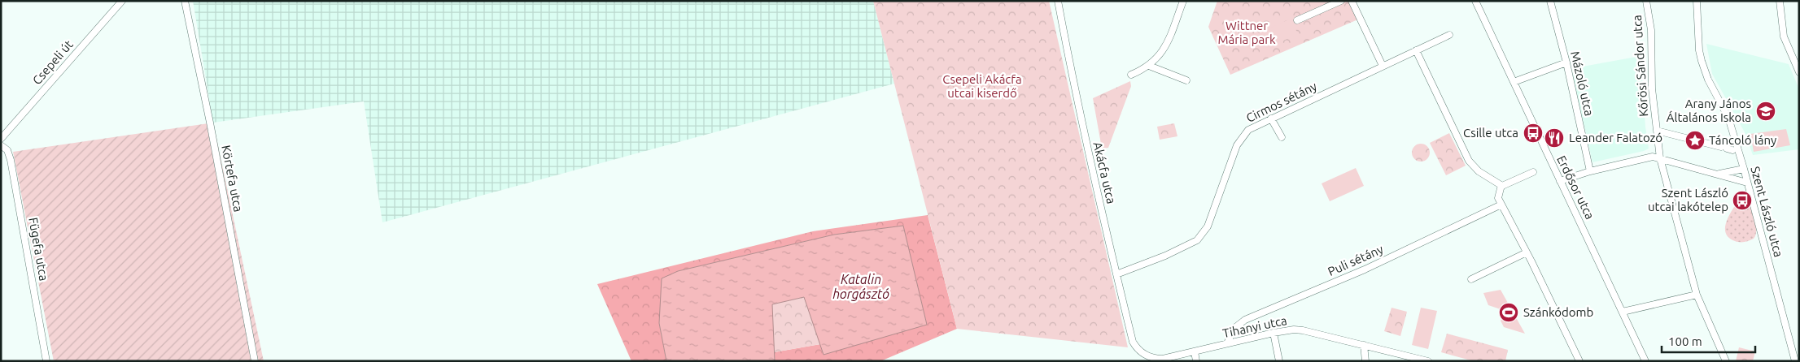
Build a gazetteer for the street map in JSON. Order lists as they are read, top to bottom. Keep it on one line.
{"streets":{"street":["Csepeli út","Kőrösi Sándor utca","Mázoló utca","Cirmos sétány","Akácfa utca","Körtefa utca","Erdősor utca","Szent László utca","Fügefa utca","Puli sétány","Tihanyi utca"]},"crossings":[["Cirmos sétány","Akácfa utca"],["Akácfa utca","Tihanyi utca"],["Puli sétány","Tihanyi utca"]],"water":["Katalin horgásztó"],"parks":["Wittner Mária park","Csepeli Akácfa utcai kiserdő"],"places":{"school or university":["Arany János Általános Iskola"],"bus stop":["Csille utca","Szent László utcai lakótelep"],"restaurant":["Leander Falatozó"],"place":["Táncoló lány"],"sports":["Szánkódomb"]},"scale_bar":"100 m"}
